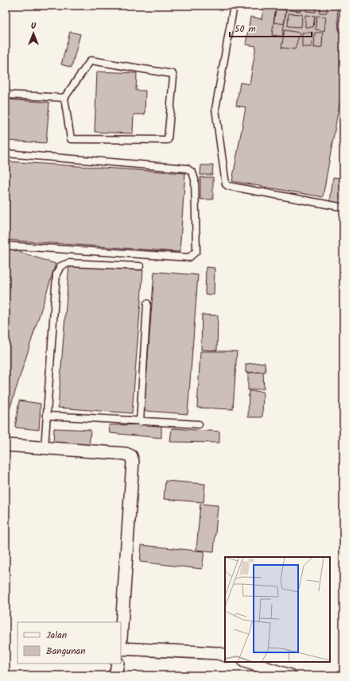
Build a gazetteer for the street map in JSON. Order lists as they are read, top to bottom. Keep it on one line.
{"legend":["Jalan","Bangunan"],"scale_bar":"50 m","north":"top"}
